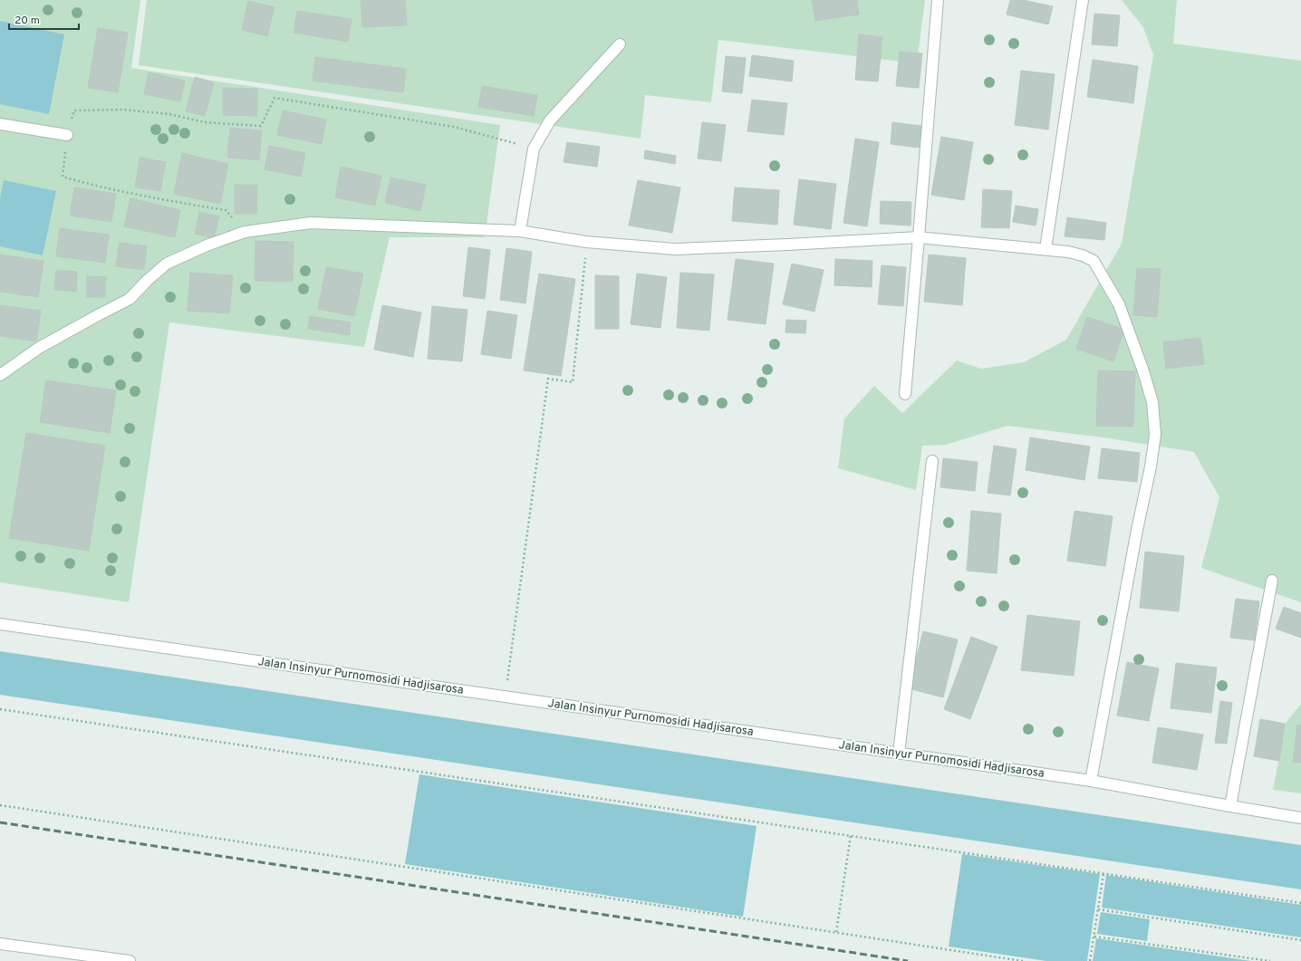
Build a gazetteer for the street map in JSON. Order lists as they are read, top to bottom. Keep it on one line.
{"streets":{"street":["Jalan Insinyur Purnomosidi Hadjisarosa"]},"scale_bar":"20 m"}
